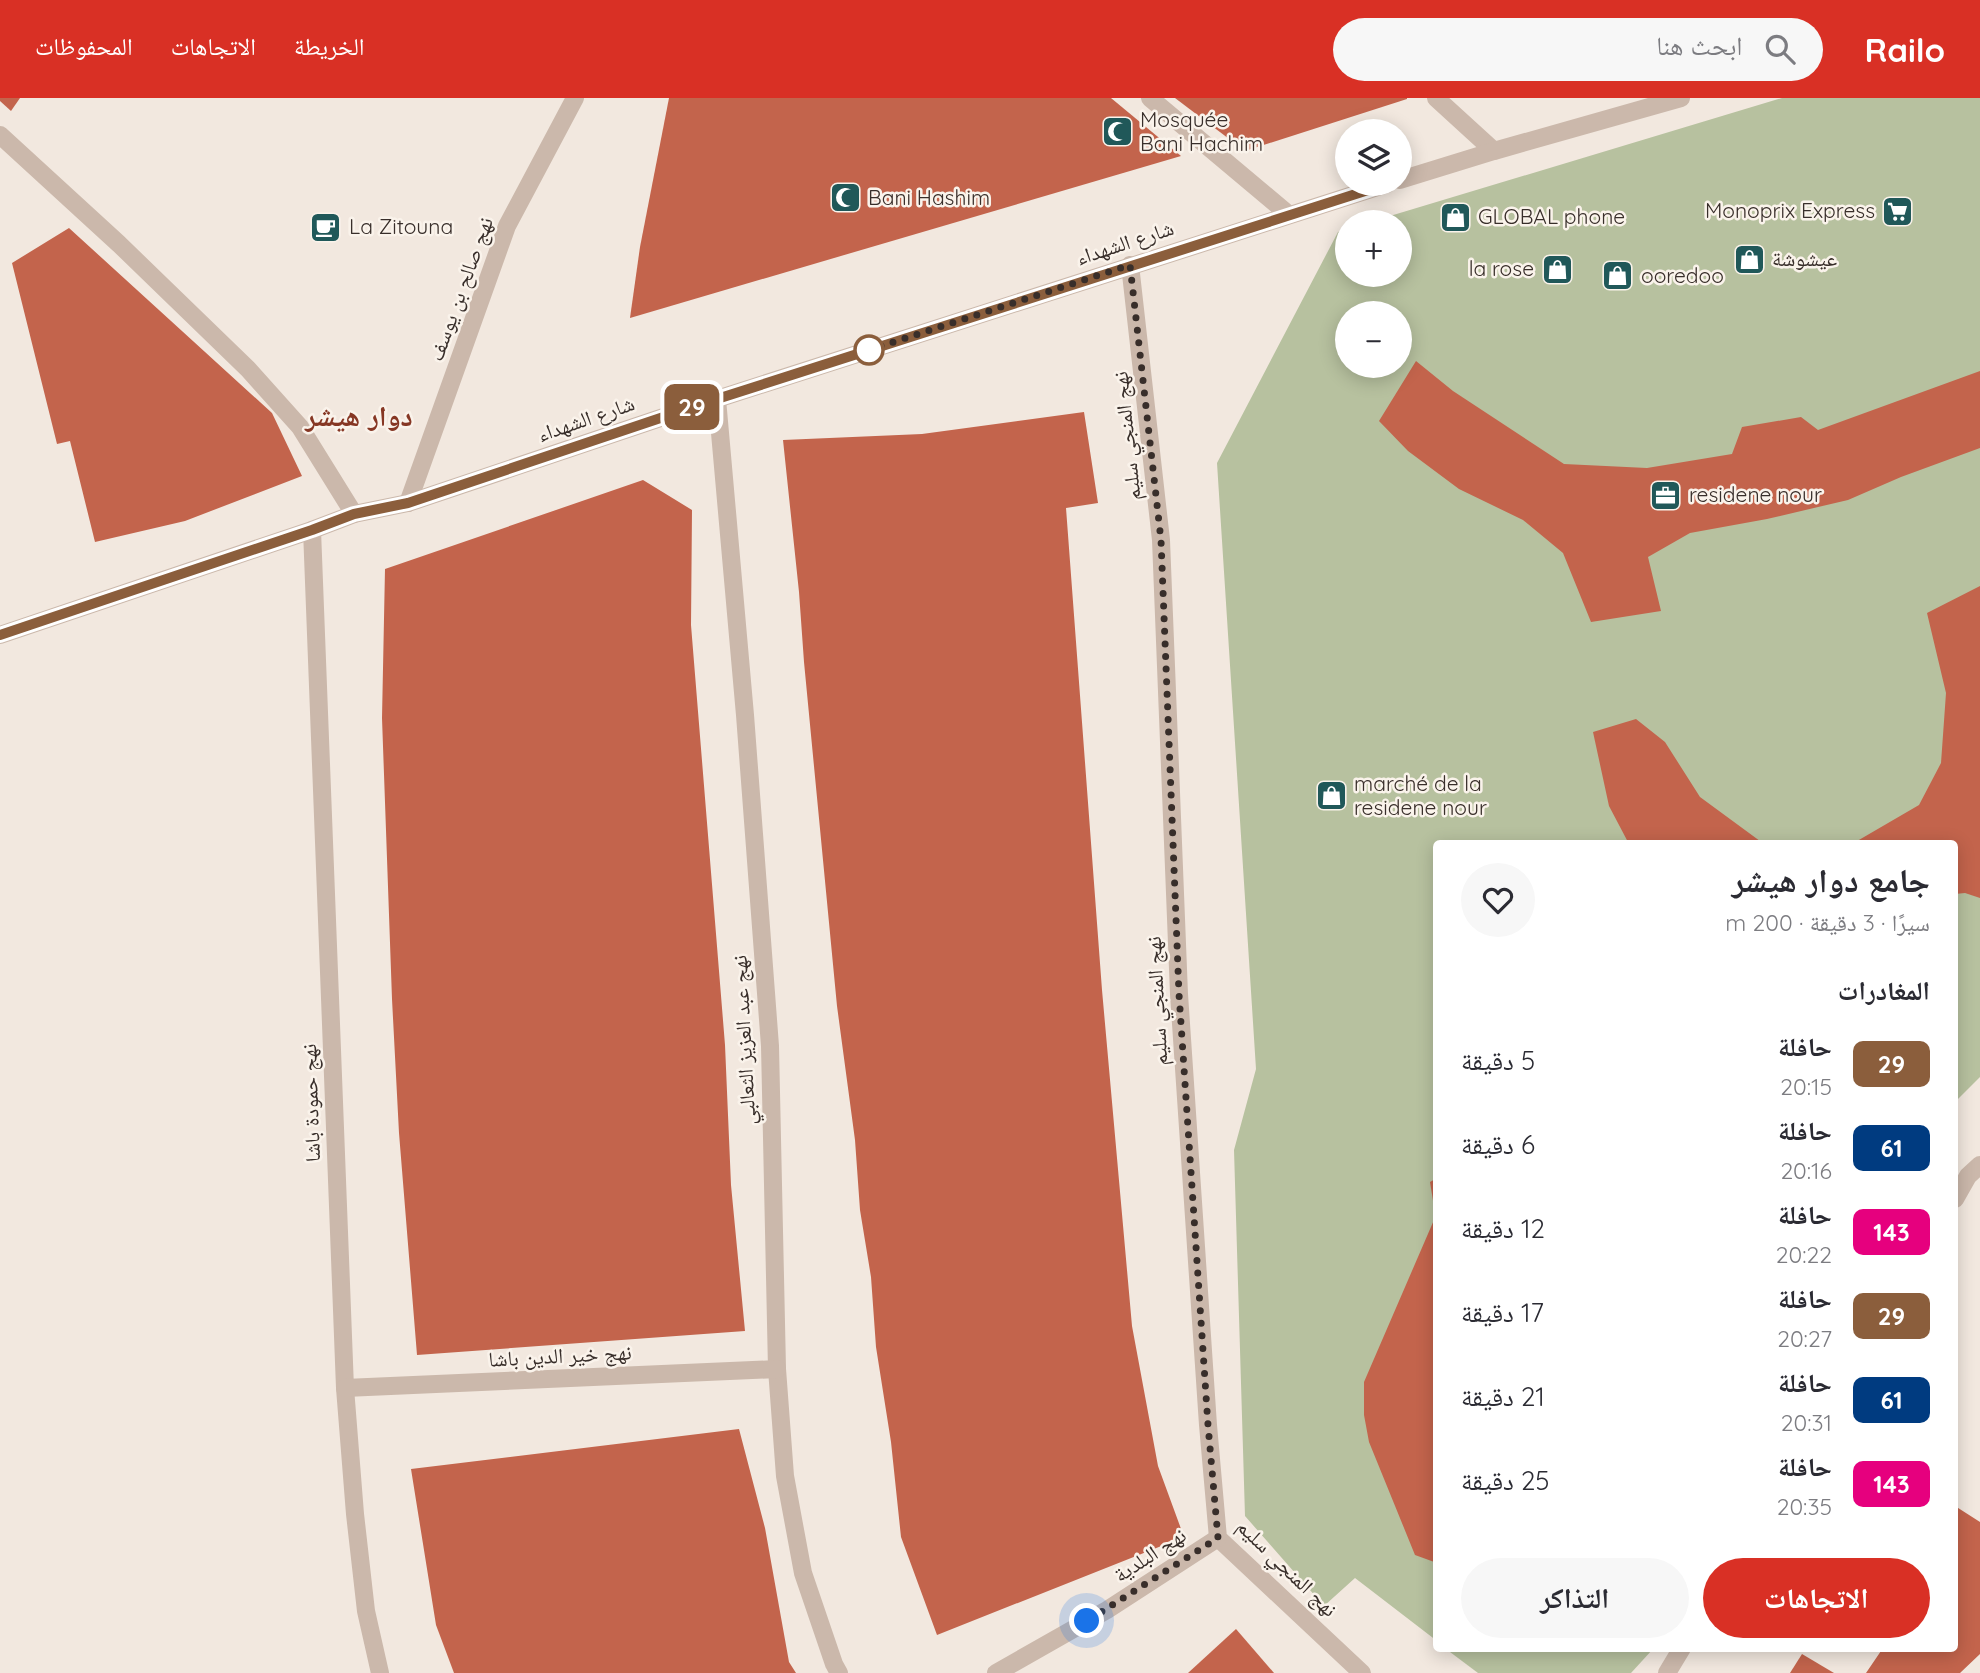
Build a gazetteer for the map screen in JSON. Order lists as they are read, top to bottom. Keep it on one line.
{"streets":{"street":["شارع الشهداء","نهج صالح بن يوسف","نهج المنجي سليم","نهج عبد العزيز الثعالبي","نهج حمودة باشا","نهج خير الدين باشا","نهج البلدية"]},"crossings":[["شارع الشهداء","نهج صالح بن يوسف"],["شارع الشهداء","نهج المنجي سليم"],["شارع الشهداء","نهج عبد العزيز الثعالبي"],["شارع الشهداء","نهج حمودة باشا"],["نهج المنجي سليم","نهج البلدية"],["نهج عبد العزيز الثعالبي","نهج خير الدين باشا"],["نهج حمودة باشا","نهج خير الدين باشا"]],"districts":["دوار هيشر"],"places":{"mosque":["Mosquée Bani Hachim","Bani Hashim"],"supermarket":["Monoprix Express"],"shop":["GLOBAL phone","عيشوشة","la rose","ooredoo","marché de la residene nour"],"cafe":["La Zitouna"],"office":["residene nour"]},"lines":["bus line 29"],"page":{"header":"Railo","search":"ابحث هنا","nav":["الخريطة","الاتجاهات","المحفوظات"],"on_map":"29","map_buttons":["+","−"],"heading":[["جامع دوار هيشر","سيرًا · 3 دقيقة · 200 m"],"المغادرات"],"list":[{"mark":"29","name":"حافلة","note":"20:15","value":"5 دقيقة"},{"mark":"61","name":"حافلة","note":"20:16","value":"6 دقيقة"},{"mark":"143","name":"حافلة","note":"20:22","value":"12 دقيقة"},{"mark":"29","name":"حافلة","note":"20:27","value":"17 دقيقة"},{"mark":"61","name":"حافلة","note":"20:31","value":"21 دقيقة"},{"mark":"143","name":"حافلة","note":"20:35","value":"25 دقيقة"}],"buttons":["الاتجاهات","التذاكر"]}}
